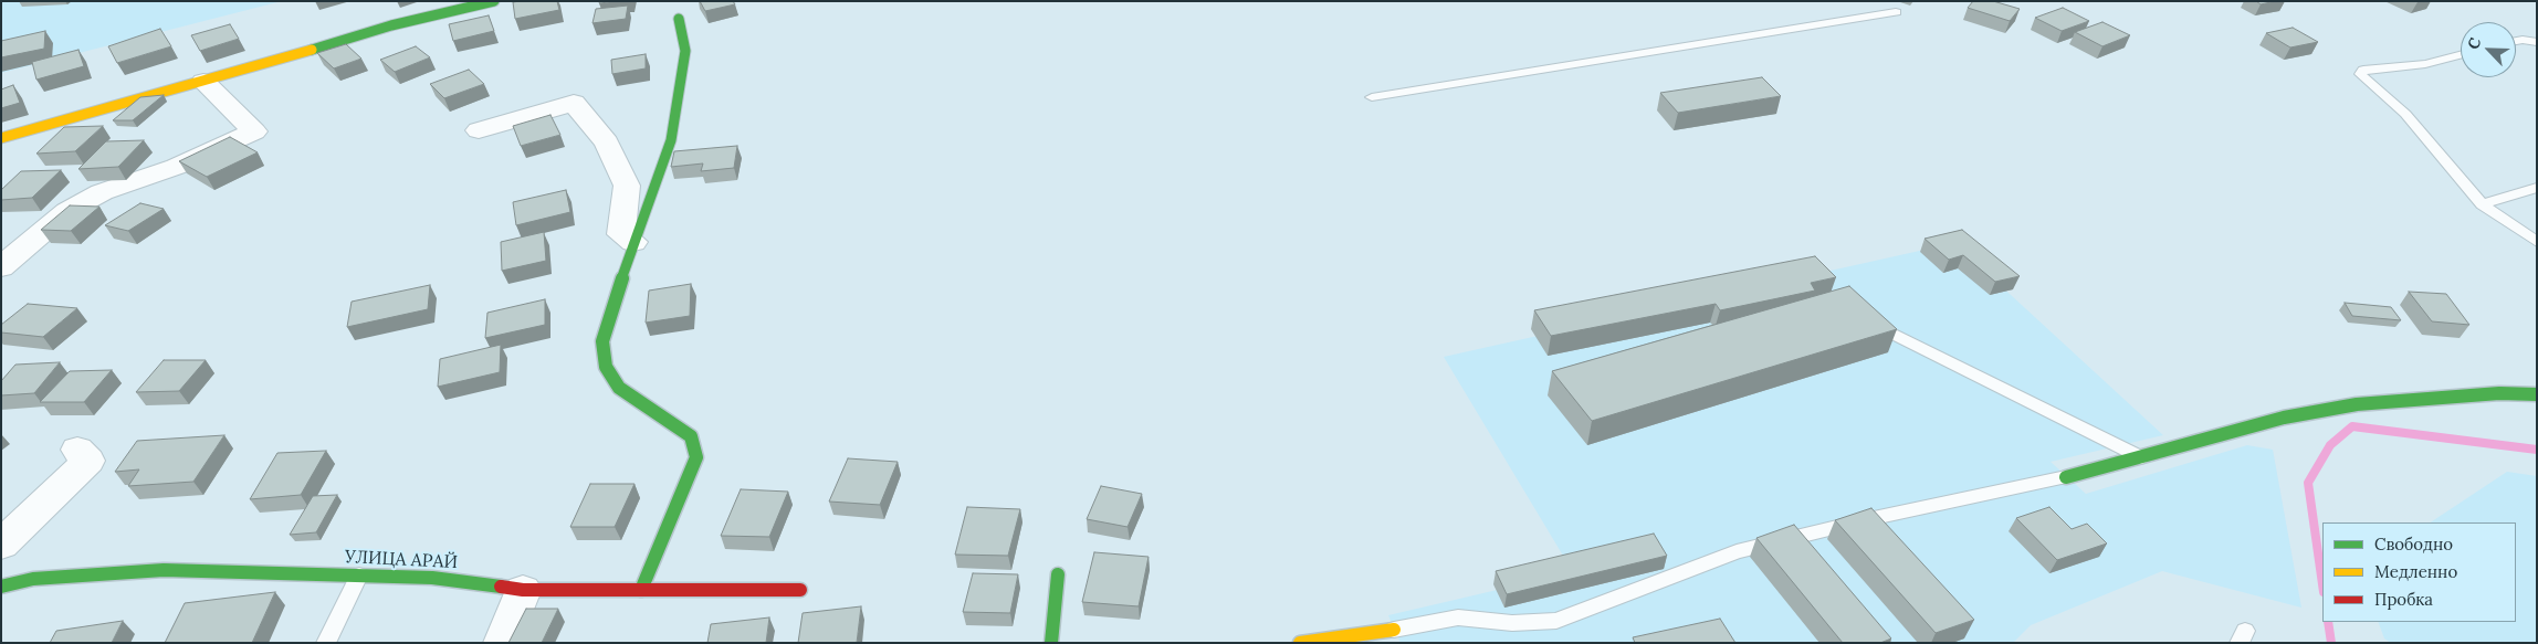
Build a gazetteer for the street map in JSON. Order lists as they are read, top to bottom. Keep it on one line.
{"streets":{"street":["УЛИЦА АРАЙ"]},"legend":["Свободно","Медленно","Пробка"],"north":"top left"}
